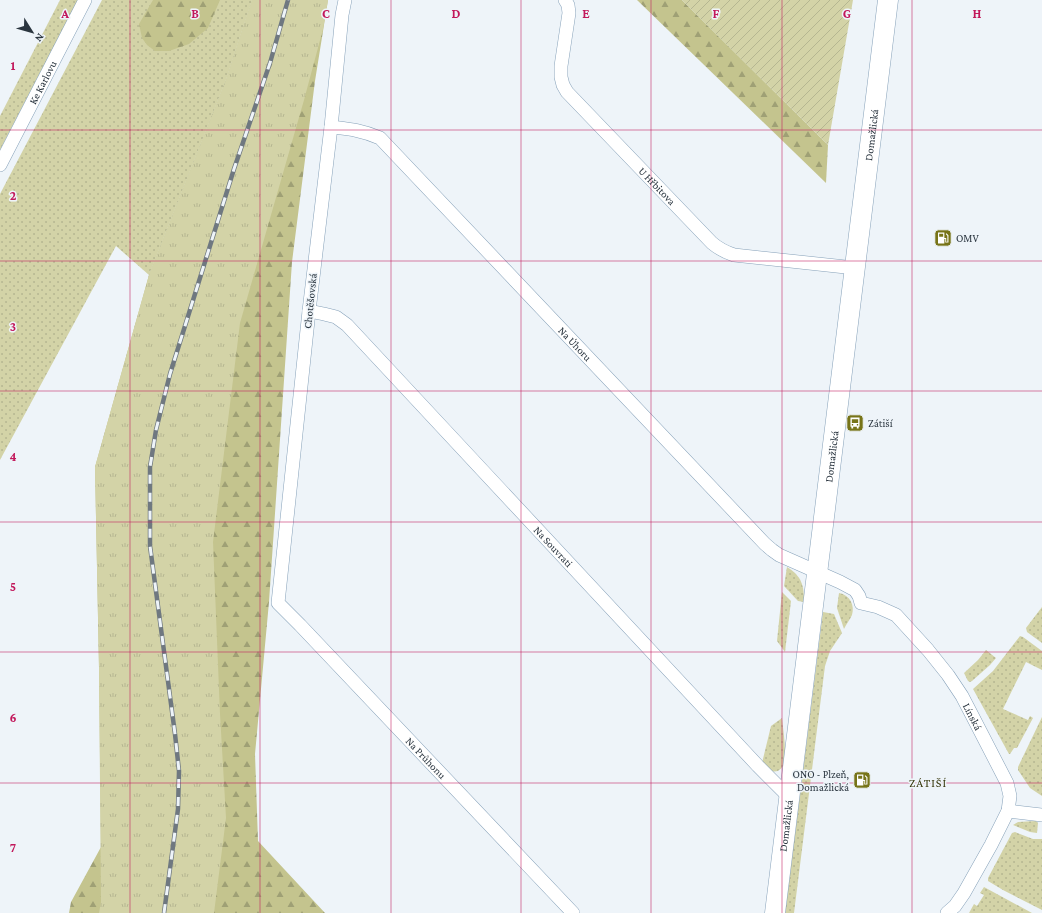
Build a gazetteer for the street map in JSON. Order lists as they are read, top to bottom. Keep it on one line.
{"streets":{"main road":["Domažlická"],"street":["Ke Karlovu","U Hřbitova","Chotěšovská","Na Úhoru","Na Souvrati","Línská","Na Průhonu"]},"crossings":[["Domažlická","U Hřbitova"],["Domažlická","Na Úhoru"],["Domažlická","Na Souvrati"],["Domažlická","Línská"],["Chotěšovská","Na Úhoru"],["Chotěšovská","Na Souvrati"],["Chotěšovská","Na Průhonu"],["Na Úhoru","Línská"]],"districts":["ZÁTIŠÍ"],"places":{"fuel station":["OMV","ONO - Plzeň, Domažlická"],"bus stop":["Zátiší"]},"north":"bottom right","grid":{"columns":["A","B","C","D","E","F","G","H"],"rows":["1","2","3","4","5","6","7"]}}
